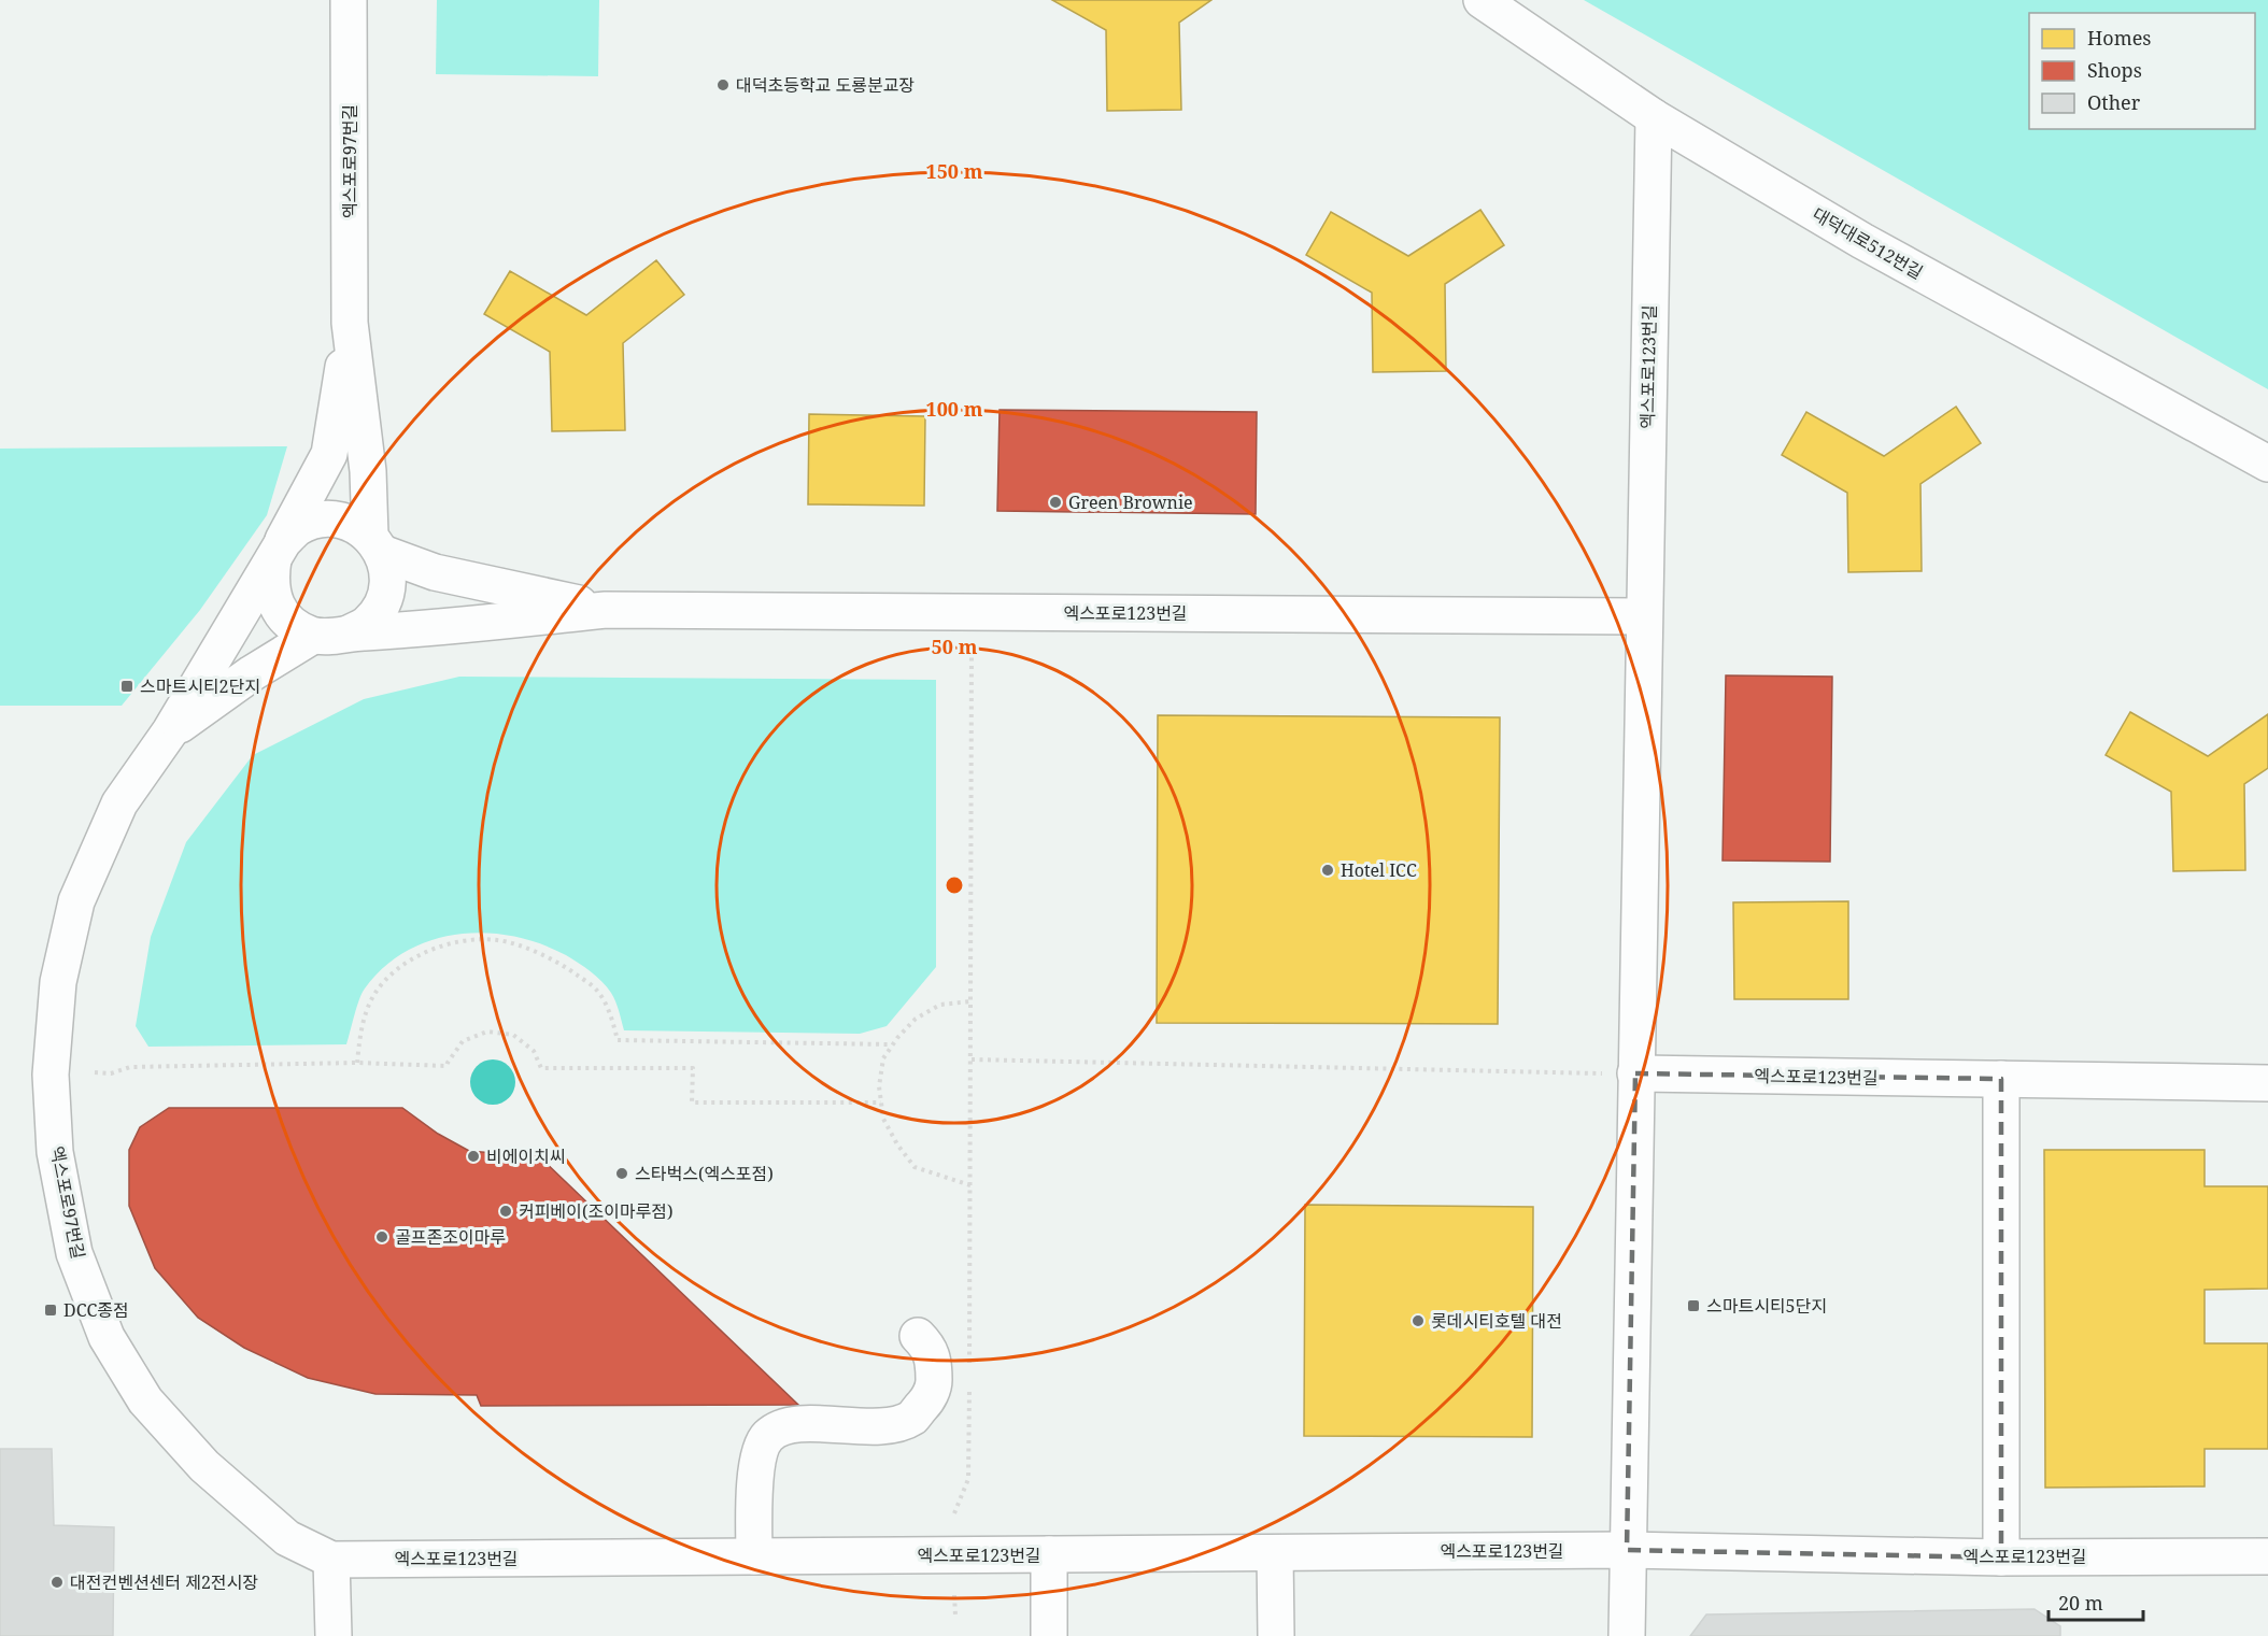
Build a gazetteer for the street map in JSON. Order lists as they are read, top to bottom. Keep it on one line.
{"streets":{"street":["엑스포로97번길","대덕대로512번길","엑스포로123번길"]},"crossings":[["엑스포로97번길","엑스포로123번길"],["대덕대로512번길","엑스포로123번길"]],"places":{"other":["대덕초등학교 도룡분교장","Green Brownie","Hotel ICC","비에이치씨","스타벅스(엑스포점)","커피베이(조이마루점)","골프존조이마루","롯데시티호텔 대전","대전컨벤션센터 제2전시장"],"transit":["스마트시티2단지","스마트시티5단지","DCC종점"]},"legend":["Homes","Shops","Other"],"scale_bar":"20 m","rings":["150 m","100 m","50 m"]}
